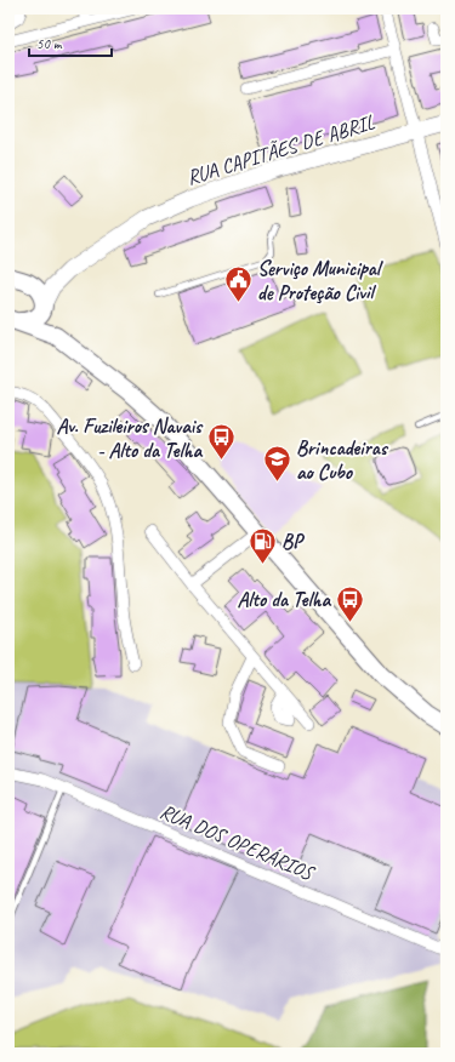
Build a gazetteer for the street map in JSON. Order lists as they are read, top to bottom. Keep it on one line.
{"streets":{"main road":["RUA CAPITÃES DE ABRIL"],"street":["RUA DOS OPERÁRIOS"]},"places":{"public building":["Serviço Municipal de Proteção Civil"],"bus stop":["Av. Fuzileiros Navais - Alto da Telha","Alto da Telha"],"school or university":["Brincadeiras ao Cubo"],"fuel station":["BP"]},"scale_bar":"50 m"}
